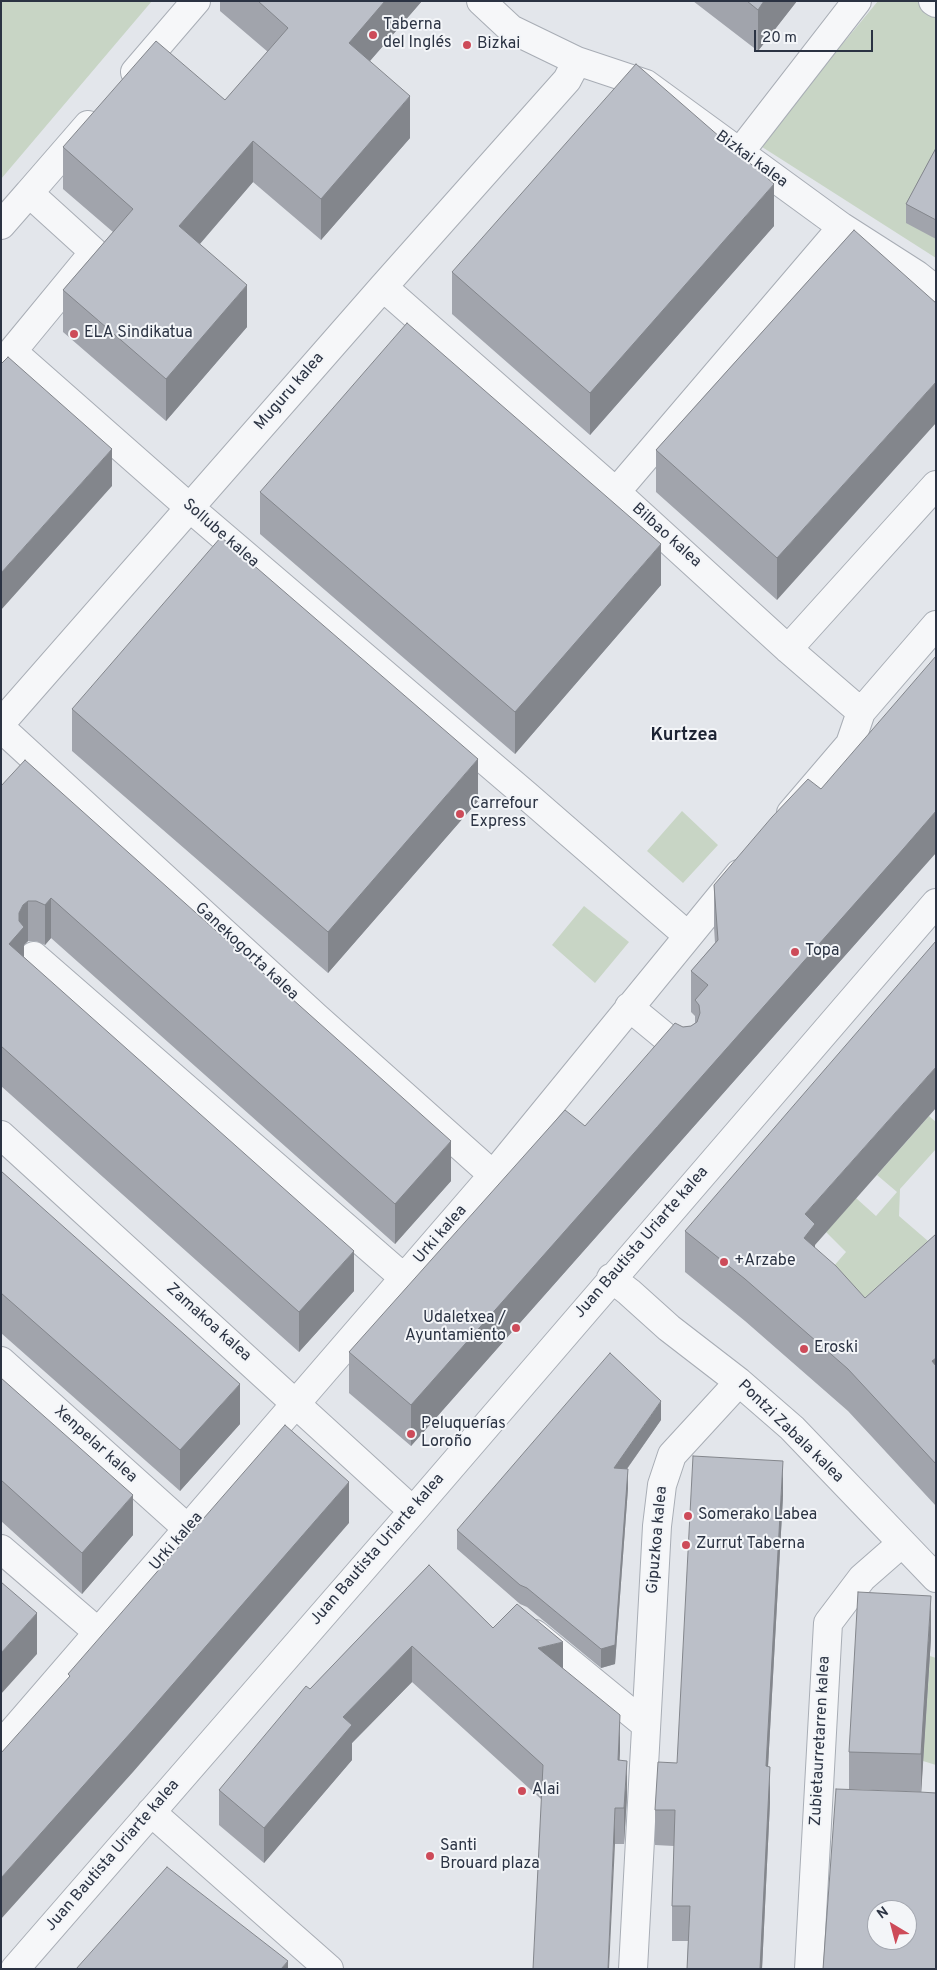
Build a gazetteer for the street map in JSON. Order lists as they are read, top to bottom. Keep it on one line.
{"streets":{"street":["Bizkai kalea","Muguru kalea","Sollube kalea","Bilbao kalea","Ganekogorta kalea","Urki kalea","Juan Bautista Uriarte kalea","Zamakoa kalea","Pontzi Zabala kalea","Xenpelar kalea","Gipuzkoa kalea","Zubietaurretarren kalea"]},"crossings":[["Bizkai kalea","Muguru kalea"],["Muguru kalea","Sollube kalea"],["Muguru kalea","Bilbao kalea"],["Sollube kalea","Urki kalea"],["Ganekogorta kalea","Urki kalea"],["Urki kalea","Zamakoa kalea"],["Urki kalea","Xenpelar kalea"],["Juan Bautista Uriarte kalea","Zamakoa kalea"],["Juan Bautista Uriarte kalea","Pontzi Zabala kalea"],["Pontzi Zabala kalea","Gipuzkoa kalea"],["Pontzi Zabala kalea","Zubietaurretarren kalea"]],"districts":["Kurtzea"],"places":["Taberna del Inglés","Bizkai","ELA Sindikatua","Carrefour Express","Topa","+Arzabe","Udaletxea / Ayuntamiento","Eroski","Peluquerías Loroño","Somerako Labea","Zurrut Taberna","Alai","Santi Brouard plaza"],"scale_bar":"20 m","north":"top left"}
